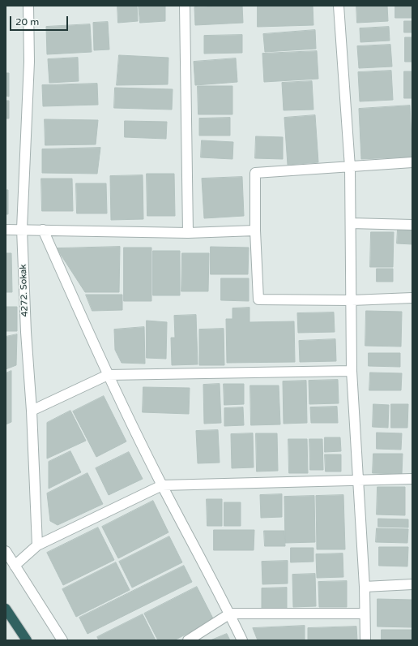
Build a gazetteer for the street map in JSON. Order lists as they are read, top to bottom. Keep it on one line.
{"streets":{"street":["4272. Sokak"]},"scale_bar":"20 m"}
